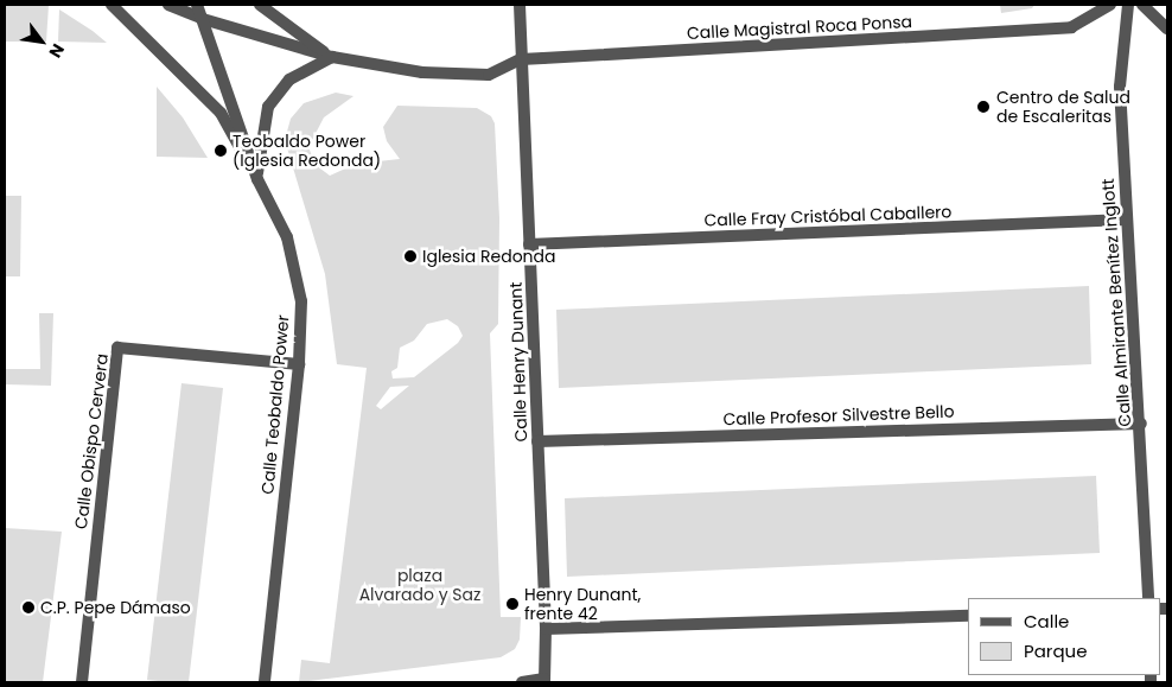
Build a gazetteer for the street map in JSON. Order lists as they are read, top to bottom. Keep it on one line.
{"streets":{"street":["Calle Magistral Roca Ponsa","Calle Fray Cristóbal Caballero","Calle Almirante Benítez Inglott","Calle Henry Dunant","Calle Teobaldo Power","Calle Profesor Silvestre Bello","Calle Obispo Cervera"]},"crossings":[["Calle Magistral Roca Ponsa","Calle Henry Dunant"],["Calle Fray Cristóbal Caballero","Calle Almirante Benítez Inglott"],["Calle Fray Cristóbal Caballero","Calle Henry Dunant"],["Calle Almirante Benítez Inglott","Calle Profesor Silvestre Bello"],["Calle Henry Dunant","Calle Profesor Silvestre Bello"],["Calle Teobaldo Power","Calle Obispo Cervera"]],"parks":["plaza Alvarado y Saz"],"places":["Centro de Salud de Escaleritas","Teobaldo Power (Iglesia Redonda)","Iglesia Redonda","Henry Dunant, frente 42","C.P. Pepe Dámaso"],"legend":["Calle","Parque"],"north":"bottom right"}
